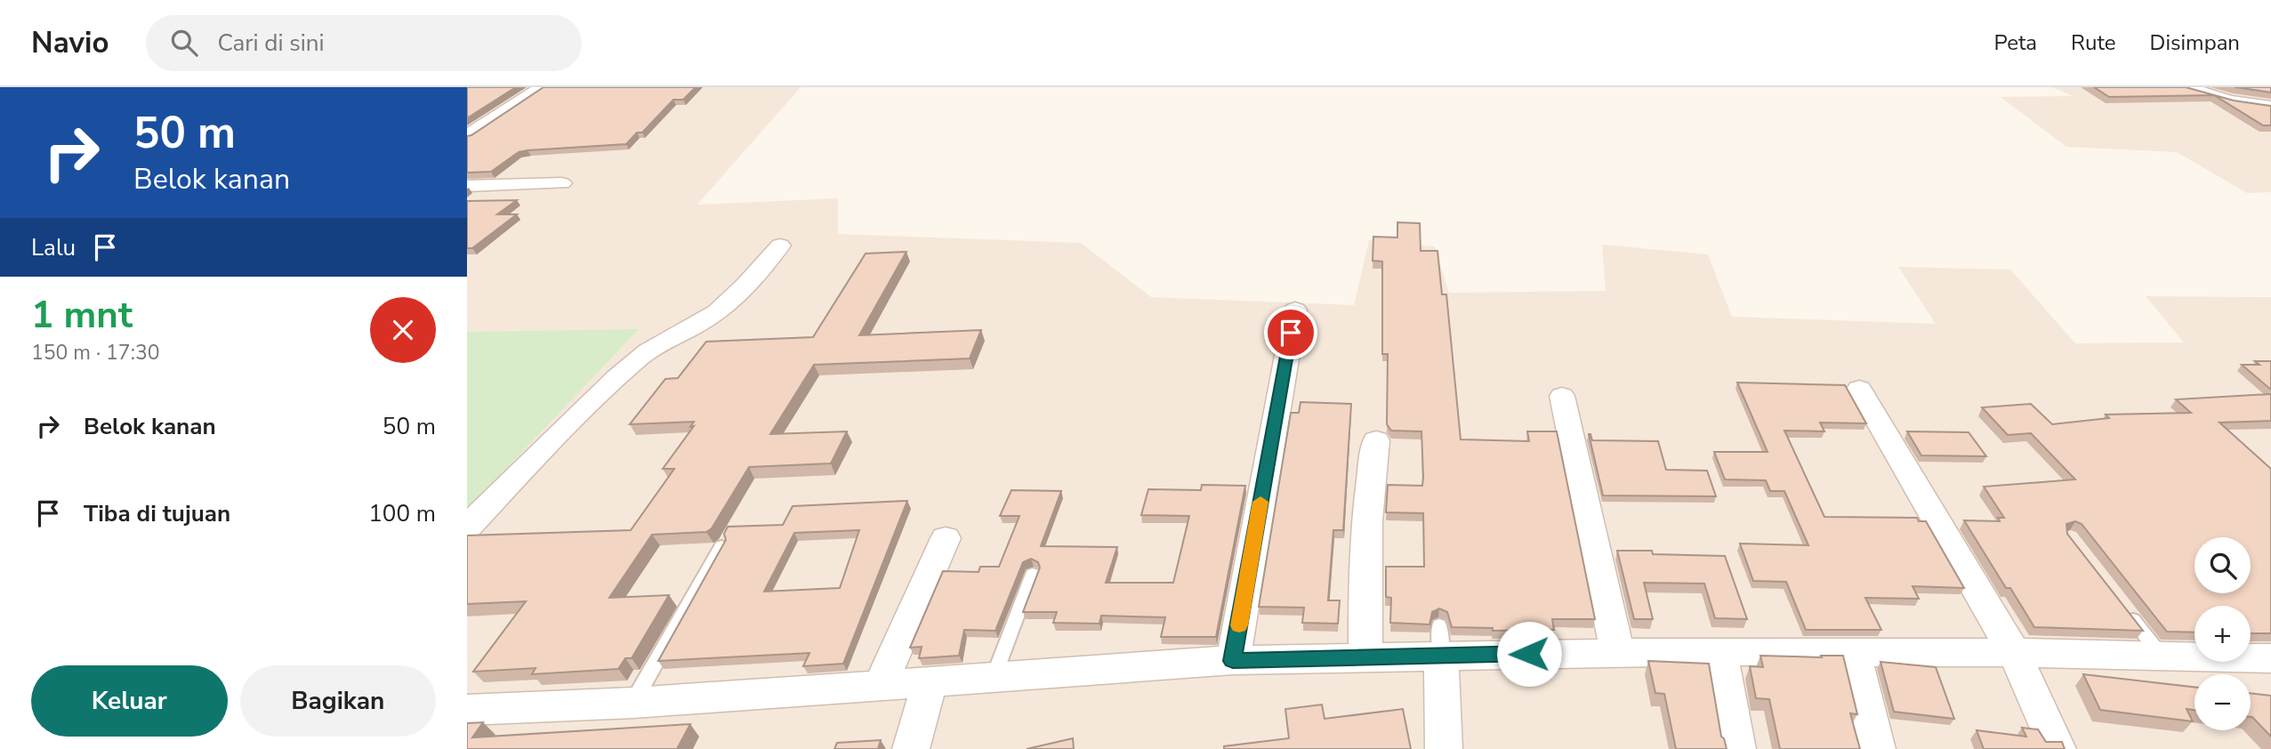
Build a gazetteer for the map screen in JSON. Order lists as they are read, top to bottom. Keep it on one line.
{"page":{"header":"Navio","search":"Cari di sini","nav":["Peta","Rute","Disimpan"],"turn":["50 m","Belok kanan"],"then":"Lalu","heading":["1 mnt","150 m · 17:30"],"list":[{"name":"Belok kanan","value":"50 m"},{"name":"Tiba di tujuan","value":"100 m"}],"map_buttons":["+","−"],"buttons":["Keluar","Bagikan"]}}
